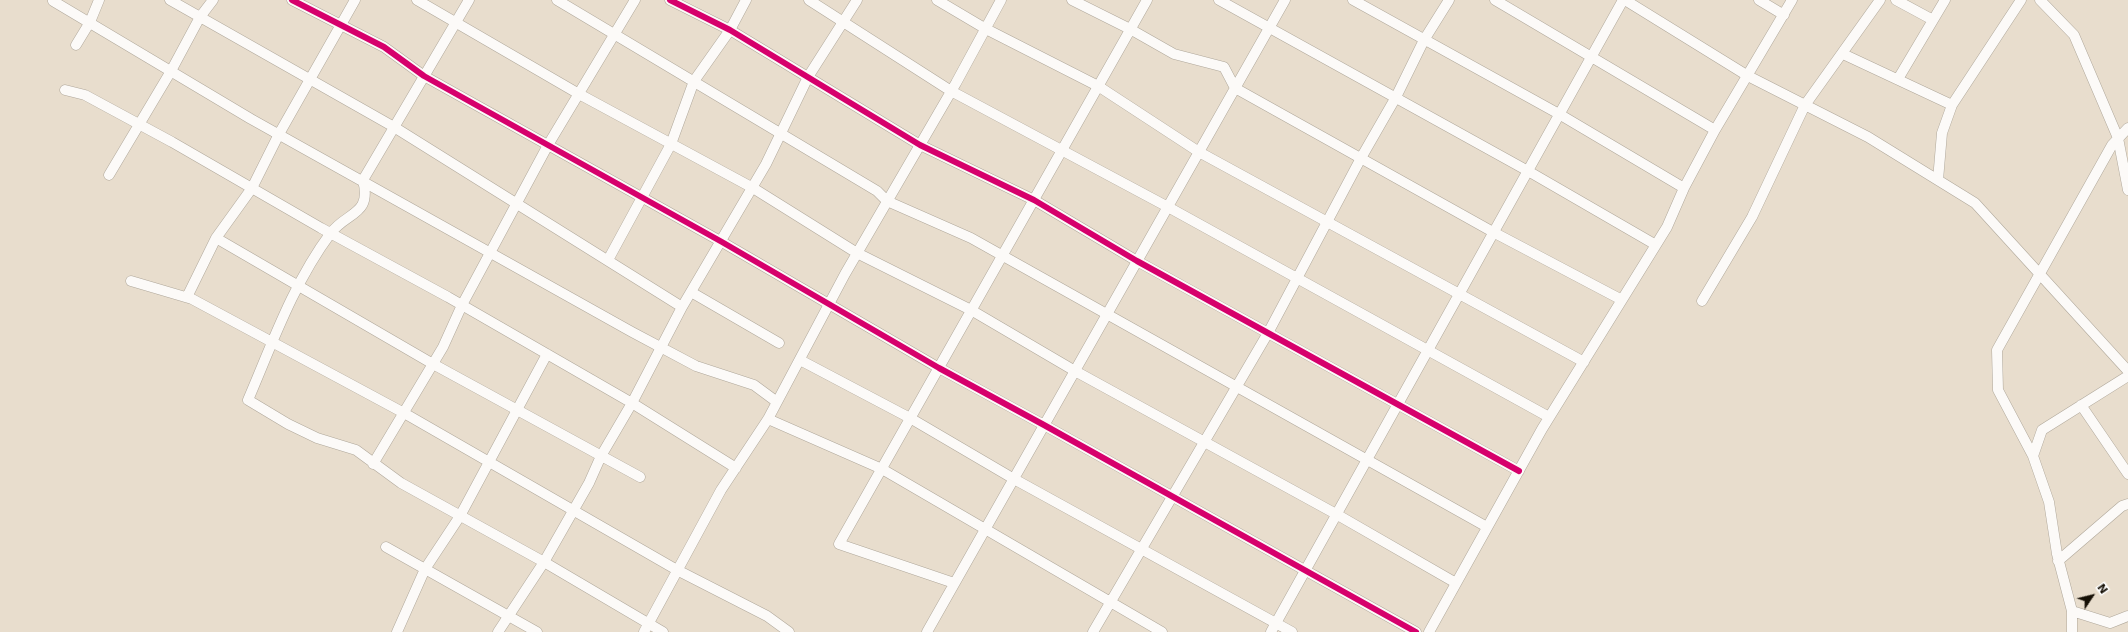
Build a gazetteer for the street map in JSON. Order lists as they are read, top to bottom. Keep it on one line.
{"north":"top right"}
